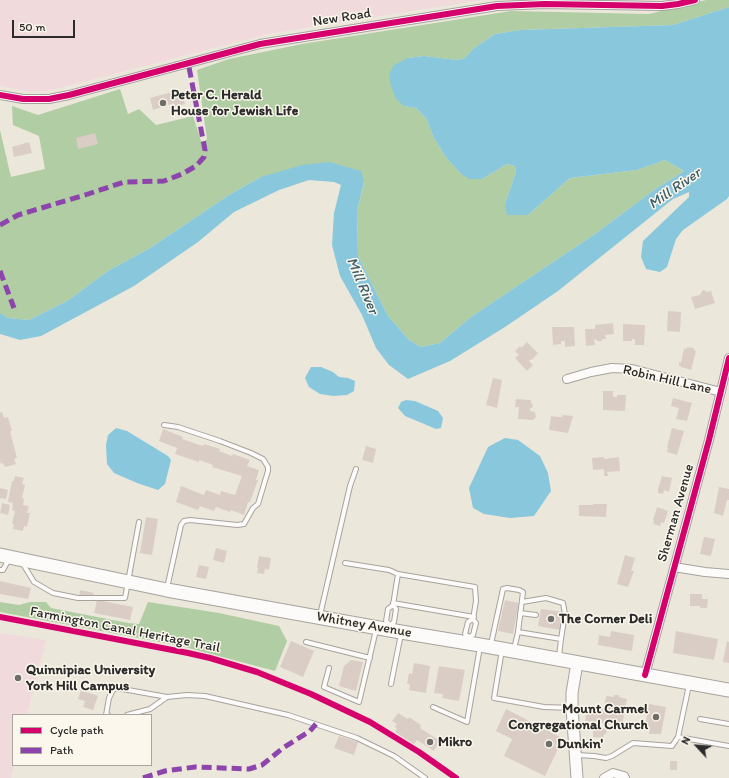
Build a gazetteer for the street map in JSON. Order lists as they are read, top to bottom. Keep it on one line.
{"streets":{"highway":["Whitney Avenue"],"street":["New Road","Robin Hill Lane","Sherman Avenue"],"cycle path":["Farmington Canal Heritage Trail"]},"crossings":[["Robin Hill Lane","Sherman Avenue"],["Sherman Avenue","Whitney Avenue"]],"water":["Mill River"],"places":["Peter C. Herald House for Jewish Life","The Corner Deli","Quinnipiac University York Hill Campus","Mount Carmel Congregational Church","Mikro","Dunkin'"],"legend":["Cycle path","Path"],"scale_bar":"50 m","north":"top left"}
